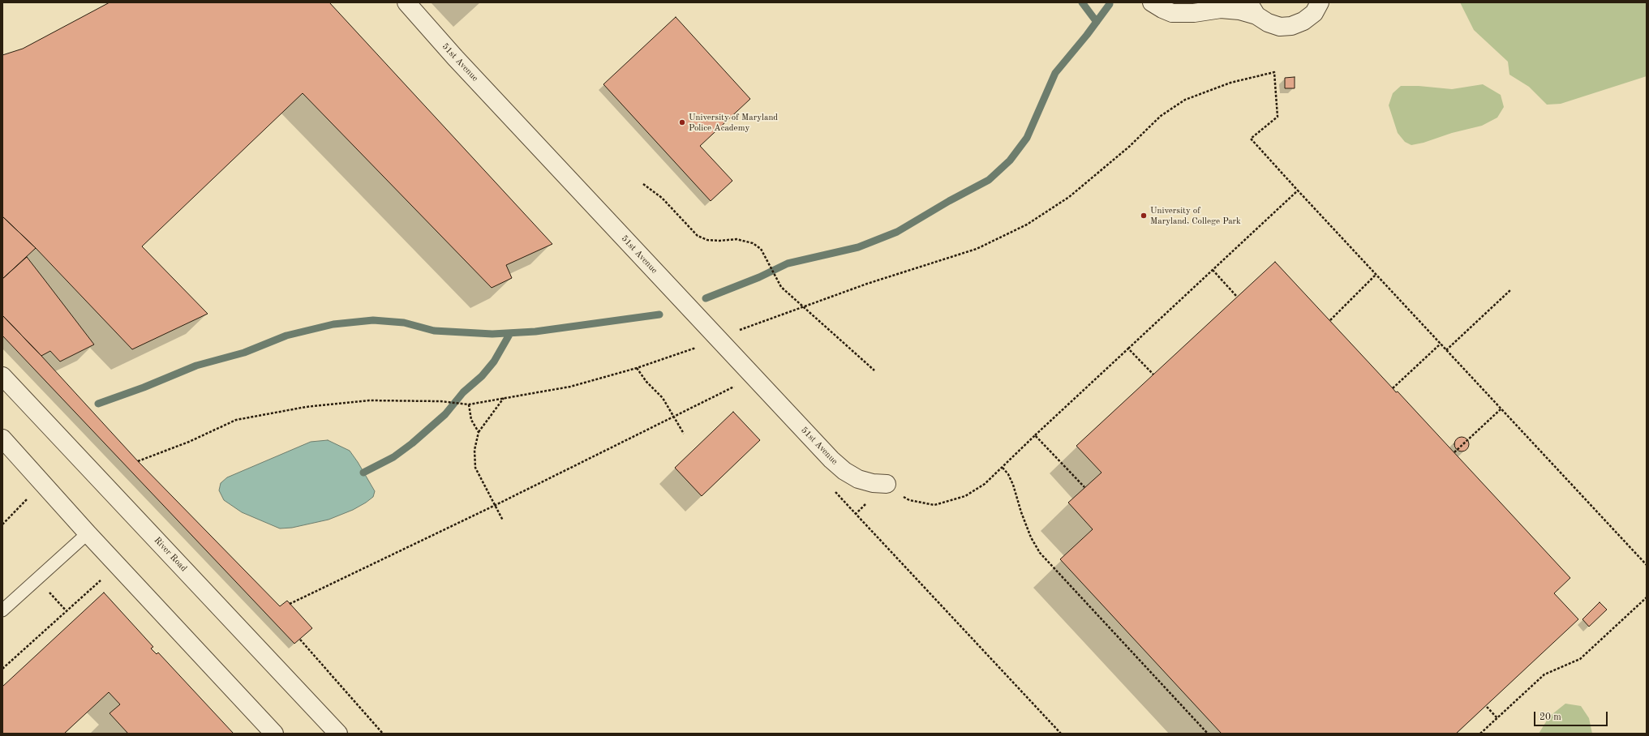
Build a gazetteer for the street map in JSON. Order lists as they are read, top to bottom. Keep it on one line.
{"streets":{"street":["51st Avenue","River Road"]},"places":["University of Maryland Police Academy","University of Maryland, College Park"],"scale_bar":"20 m"}
